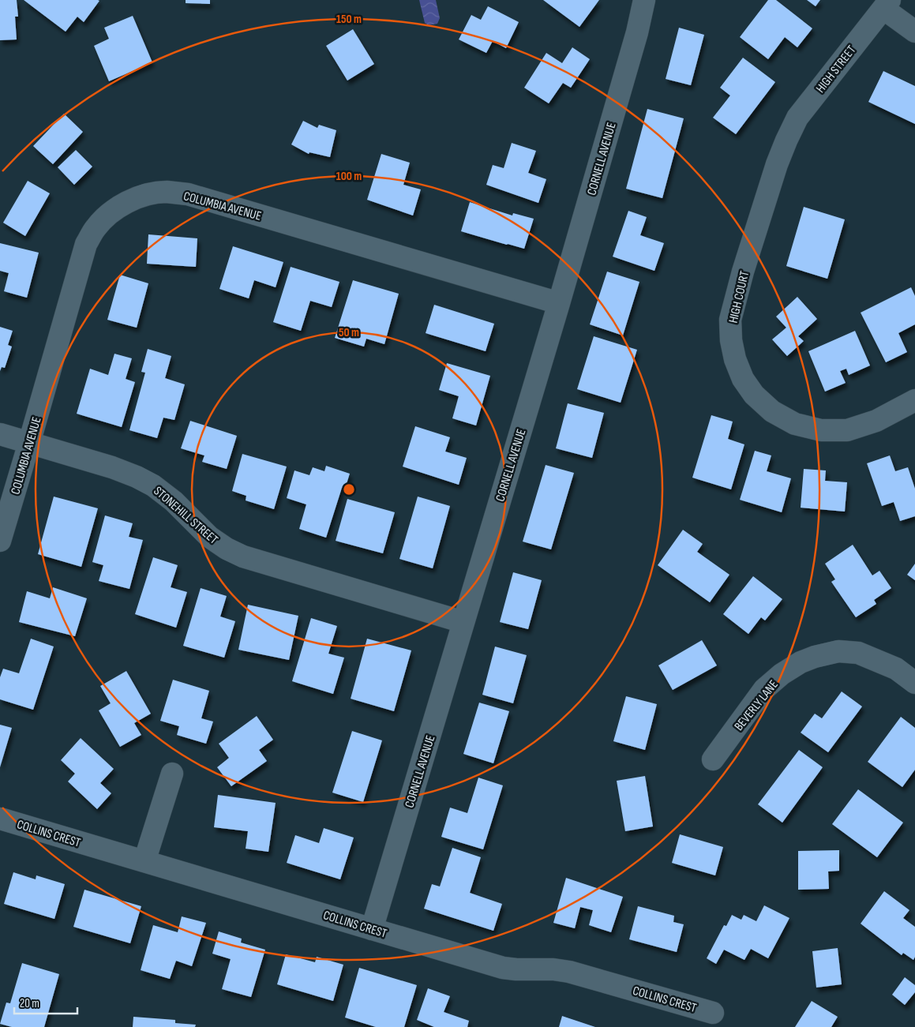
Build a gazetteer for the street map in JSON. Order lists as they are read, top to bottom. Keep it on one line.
{"streets":{"street":["HIGH STREET","CORNELL AVENUE","COLUMBIA AVENUE","HIGH COURT","STONEHILL STREET","BEVERLY LANE","COLLINS CREST"]},"crossings":[["HIGH STREET","HIGH COURT"],["CORNELL AVENUE","COLUMBIA AVENUE"],["CORNELL AVENUE","STONEHILL STREET"],["CORNELL AVENUE","COLLINS CREST"],["COLUMBIA AVENUE","STONEHILL STREET"]],"scale_bar":"20 m","rings":["150 m","100 m","50 m"]}
